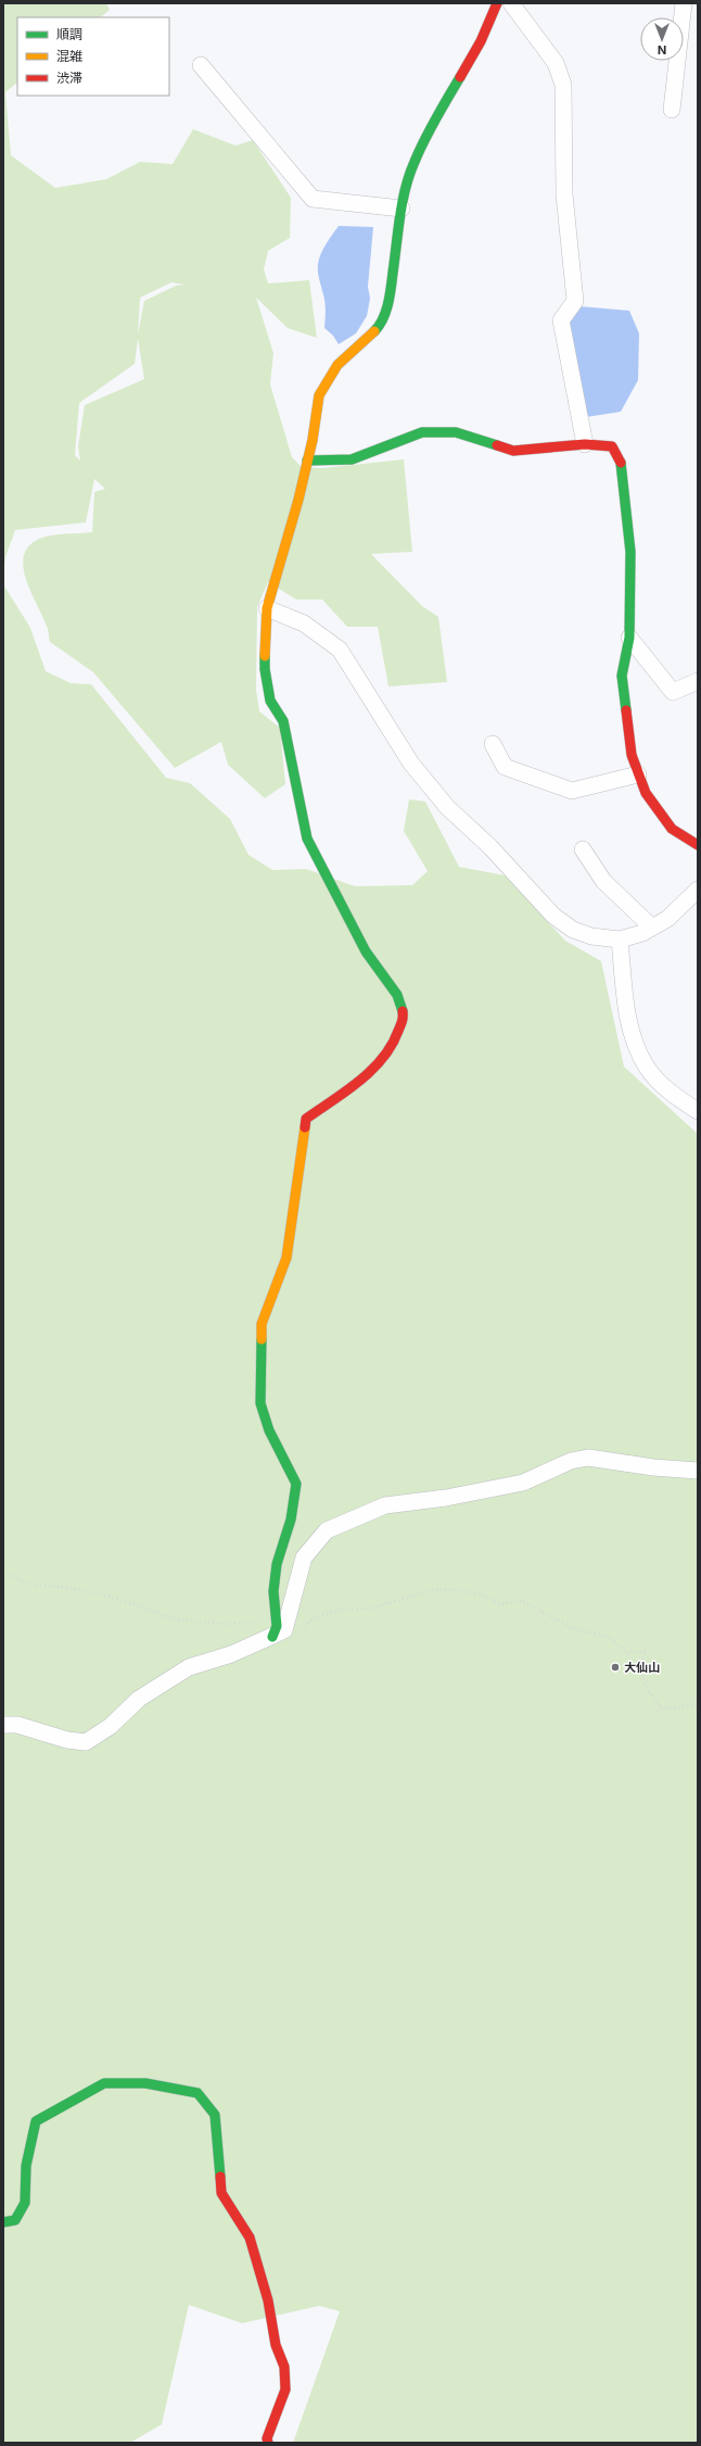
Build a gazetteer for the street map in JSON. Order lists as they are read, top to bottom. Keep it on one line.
{"places":["大仙山"],"legend":["順調","混雑","渋滞"],"north":"bottom"}
